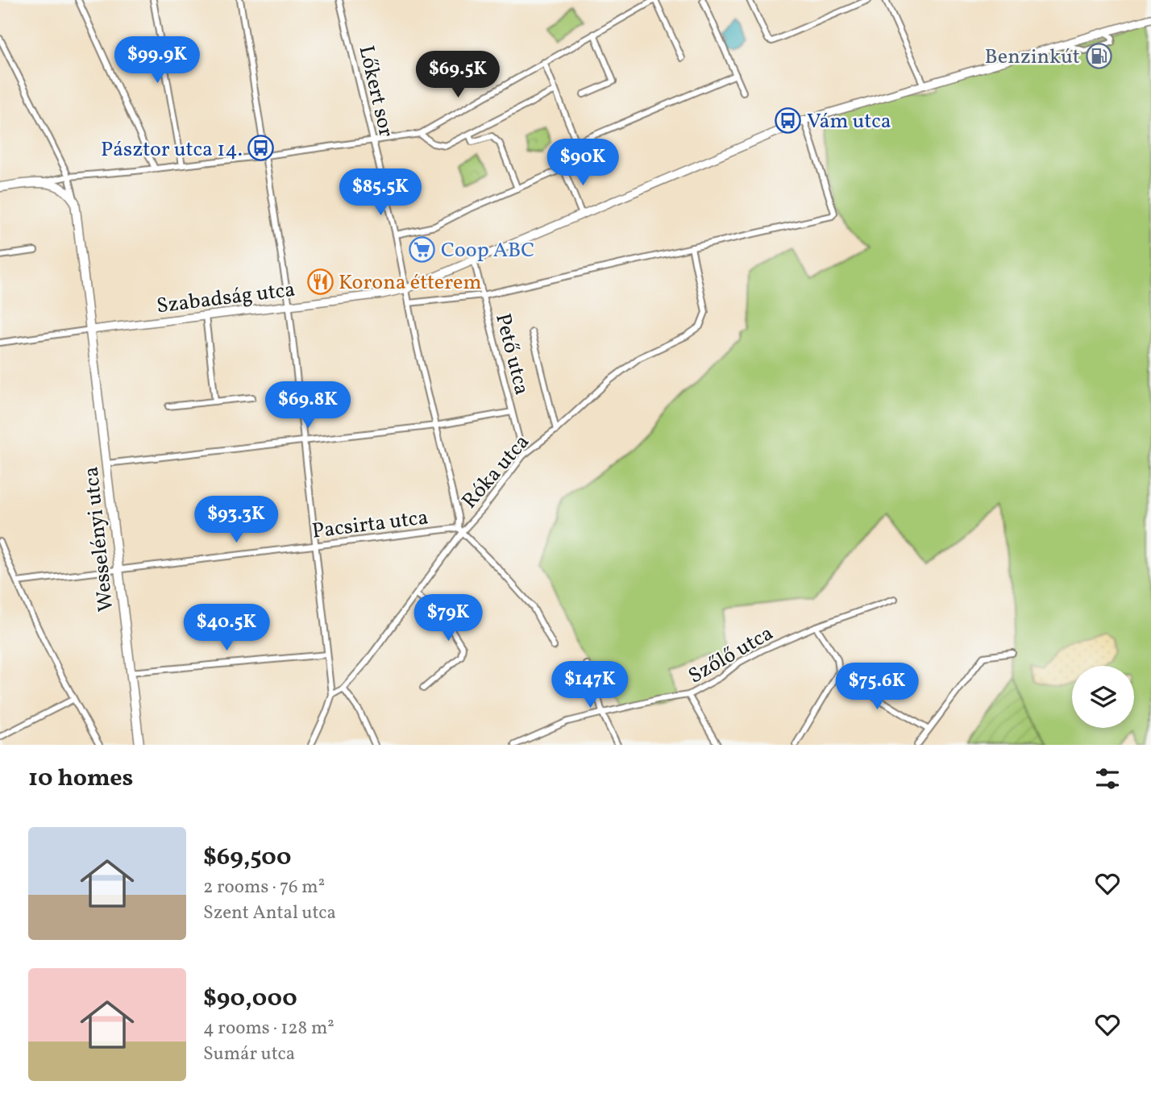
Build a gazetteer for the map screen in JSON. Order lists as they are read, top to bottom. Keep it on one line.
{"streets":{"main road":["Szabadság utca","Wesselényi utca"],"street":["Lőkert sor","Pető utca","Róka utca","Pacsirta utca","Szőlő utca"]},"crossings":[["Lőkert sor","Szabadság utca"],["Lőkert sor","Róka utca"],["Lőkert sor","Pacsirta utca"],["Szabadság utca","Pető utca"],["Szabadság utca","Wesselényi utca"],["Pető utca","Róka utca"],["Róka utca","Pacsirta utca"],["Pacsirta utca","Wesselényi utca"]],"places":{"fuel station":["Benzinkút"],"bus stop":["Vám utca","Pásztor utca 14."],"supermarket":["Coop ABC"],"restaurant":["Korona étterem"]},"page":{"price":["$99.9K","$69.5K","$90K","$85.5K","$69.8K","$93.3K","$79K","$40.5K","$147K","$75.6K"],"heading":"10 homes","list":[{"name":"$69,500","note":"2 rooms · 76 m² · Szent Antal utca"},{"name":"$90,000","note":"4 rooms · 128 m² · Sumár utca"}]}}
